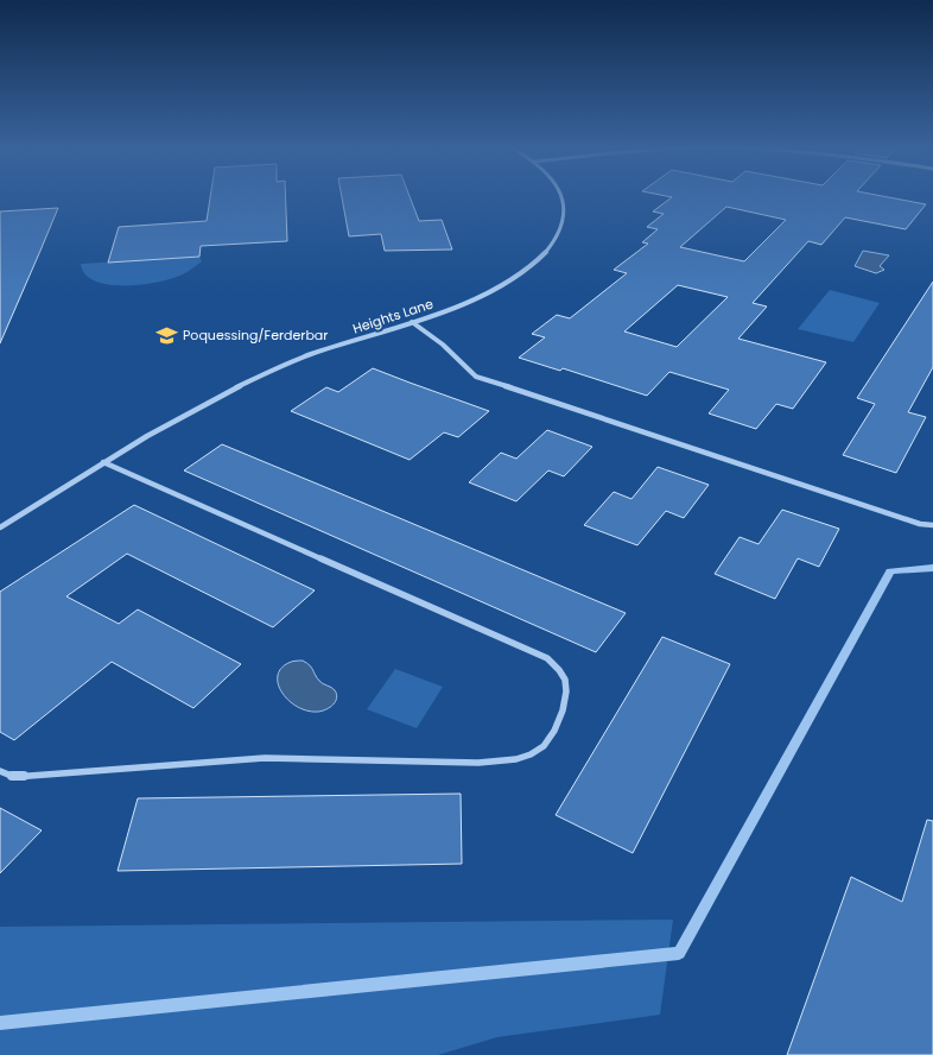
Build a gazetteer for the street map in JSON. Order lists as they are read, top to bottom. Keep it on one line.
{"streets":{"street":["Heights Lane"]},"places":{"school or university":["Poquessing/Ferderbar"]}}
